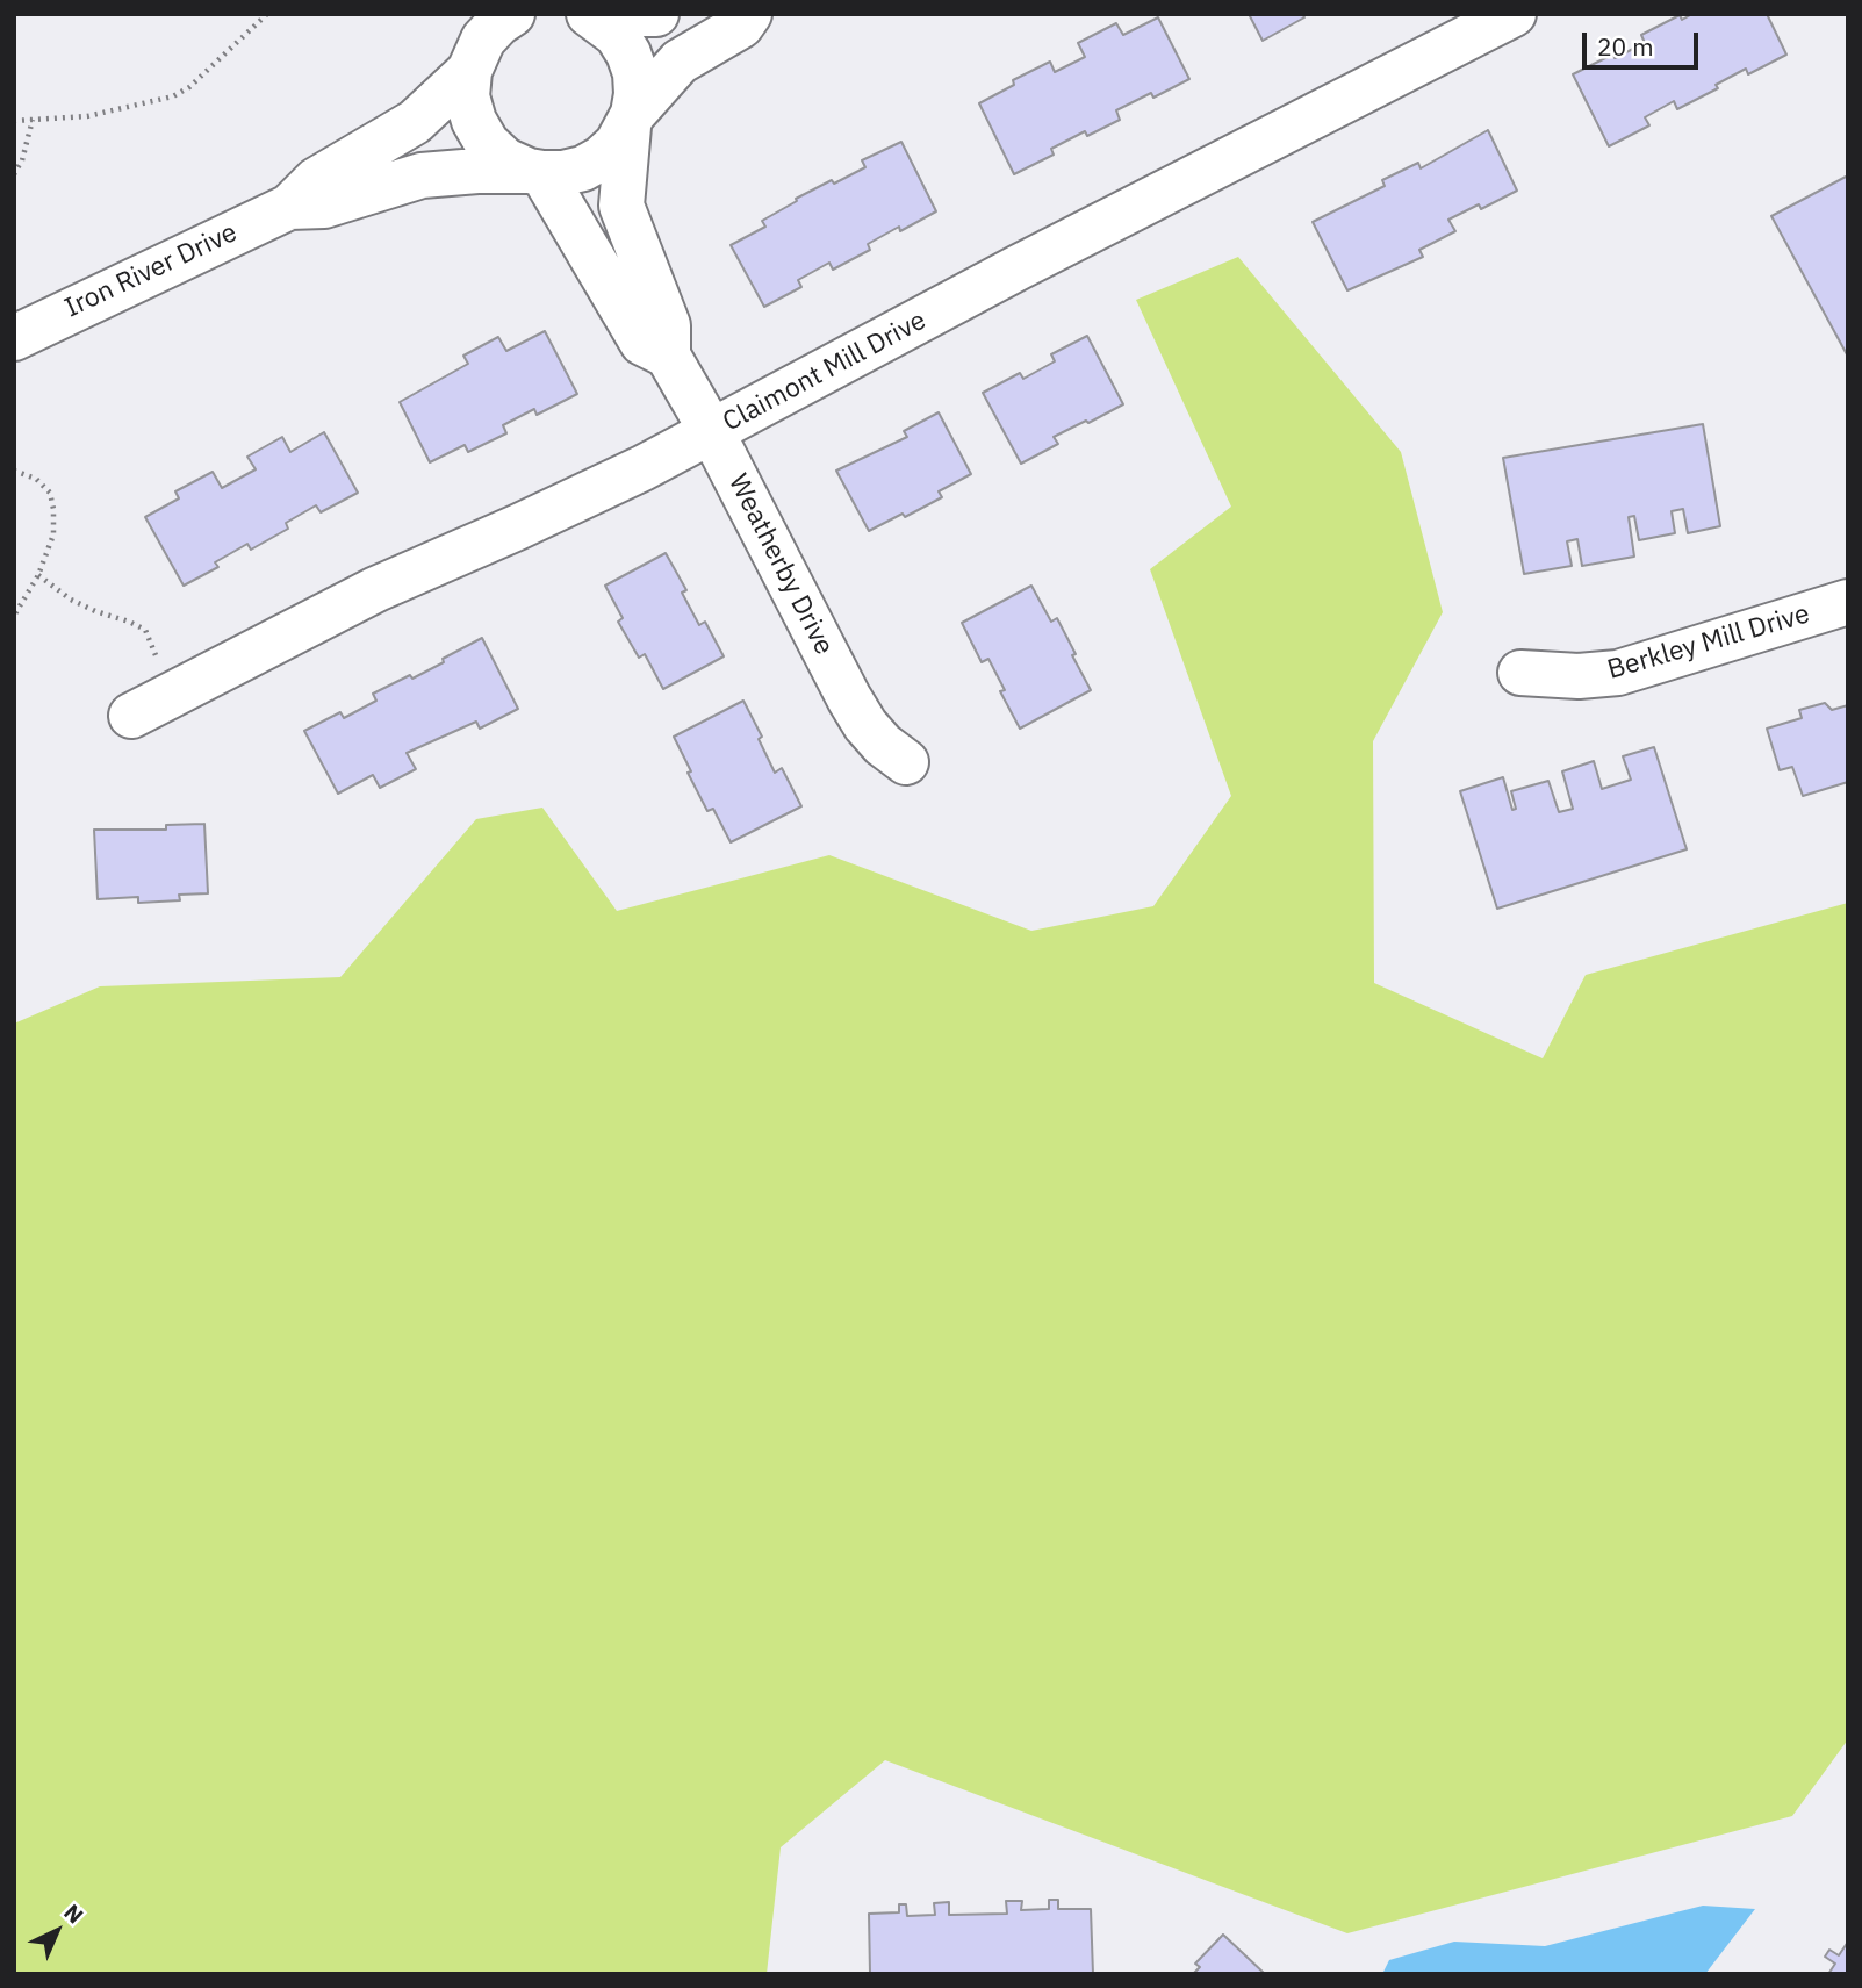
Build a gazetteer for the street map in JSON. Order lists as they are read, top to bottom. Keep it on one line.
{"streets":{"street":["Iron River Drive","Claimont Mill Drive","Weatherby Drive","Berkley Mill Drive"]},"crossings":[["Iron River Drive","Weatherby Drive"],["Claimont Mill Drive","Weatherby Drive"]],"scale_bar":"20 m","north":"top right"}
